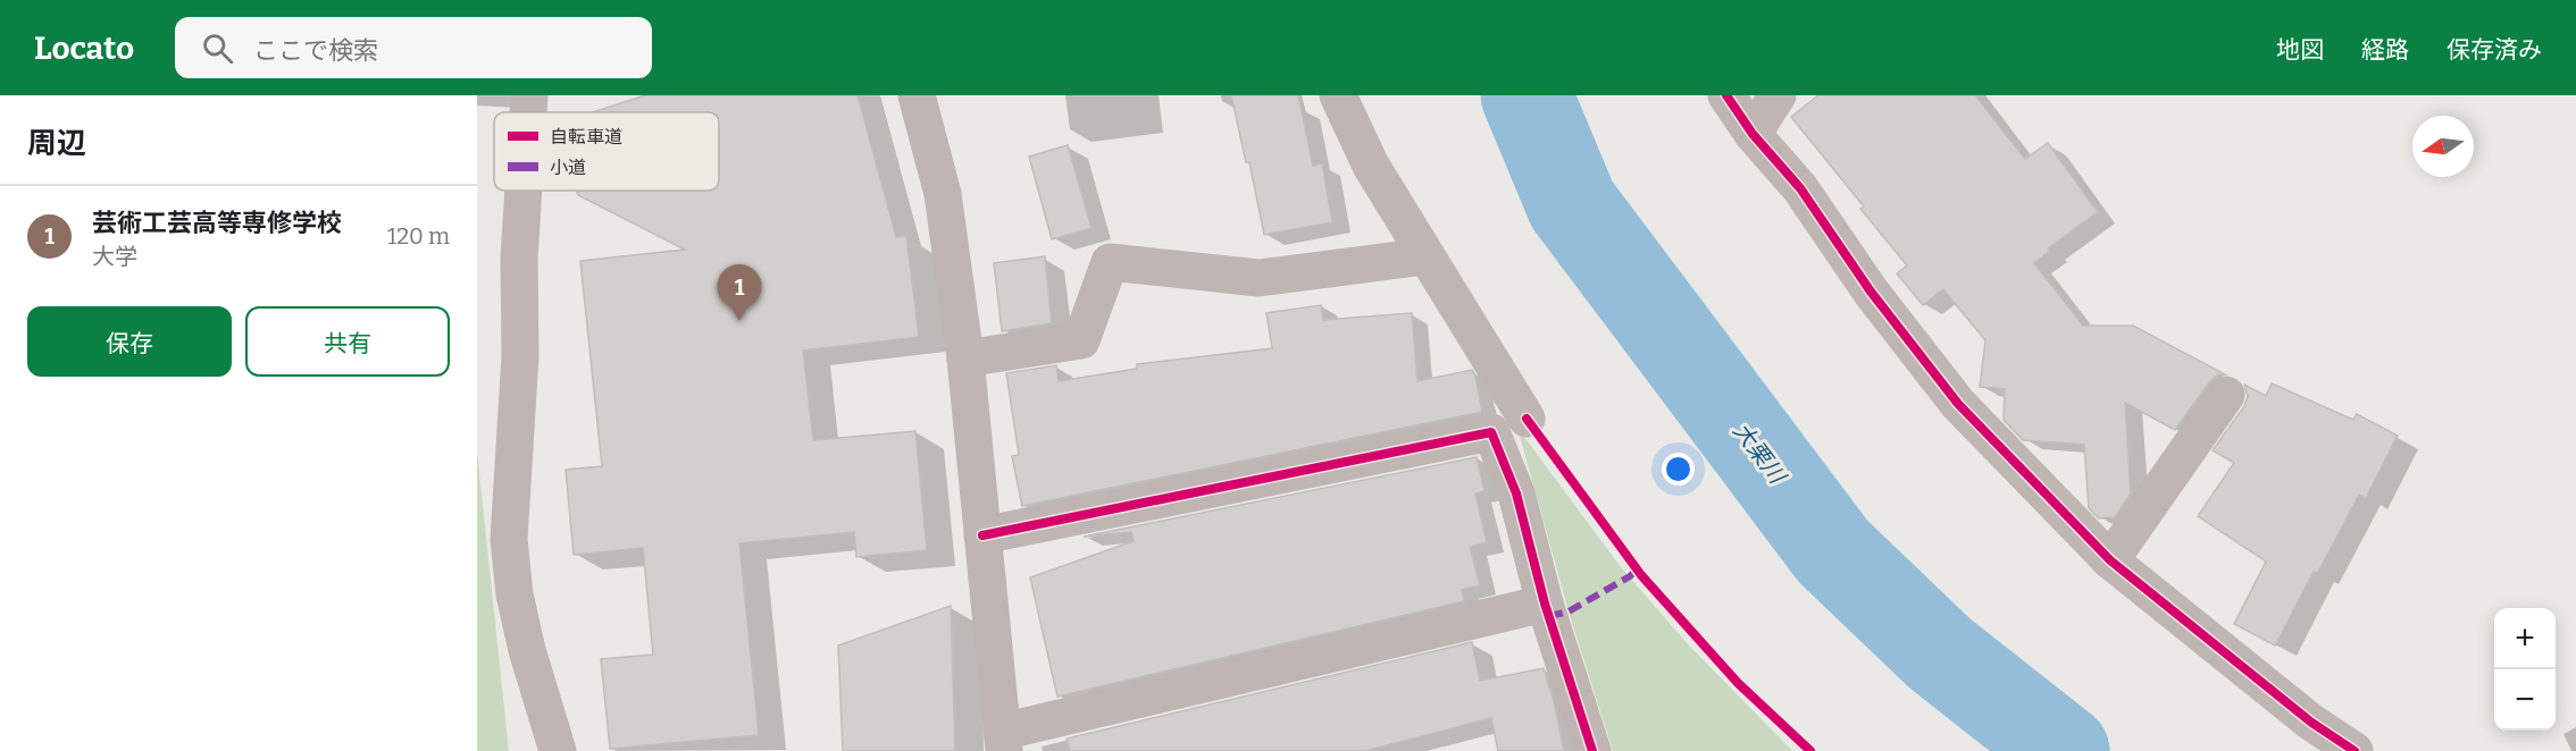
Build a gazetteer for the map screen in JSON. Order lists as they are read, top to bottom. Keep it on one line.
{"water":["大栗川"],"legend":["自転車道","小道"],"north":"left","page":{"header":"Locato","search":"ここで検索","nav":["地図","経路","保存済み"],"heading":"周辺","list":[{"mark":"1","name":"芸術工芸高等専修学校","note":"大学","value":"120 m"}],"pins":"1","buttons":["保存","共有"],"map_buttons":["+","−"]}}
